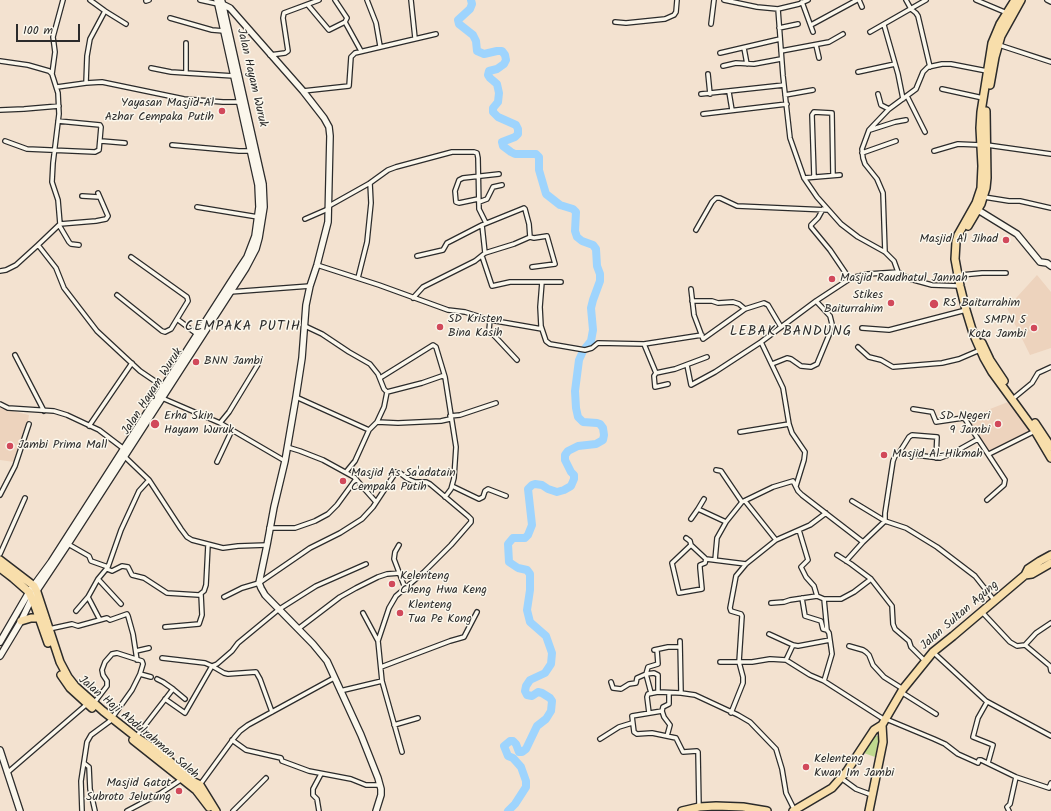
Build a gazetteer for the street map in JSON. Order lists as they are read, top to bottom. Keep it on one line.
{"streets":{"highway":["Jalan Sultan Agung","Jalan Haji Abdulrahman Saleh"],"main road":["Jalan Hayam Wuruk"]},"crossings":[["Jalan Hayam Wuruk","Jalan Haji Abdulrahman Saleh"]],"districts":["CEMPAKA PUTIH","LEBAK BANDUNG"],"places":["Yayasan Masjid Al Azhar Cempaka Putih","Masjid Al Jihad","Masjid Raudhatul Jannah","Stikes Baiturrahim","RS Baiturrahim","SD Kristen Bina Kasih","SMPN 5 Kota Jambi","BNN Jambi","Erha Skin Hayam Wuruk","SD Negeri 9 Jambi","Jambi Prima Mall","Masjid Al-Hikmah","Masjid As Sa'adatain Cempaka Putih","Kelenteng Cheng Hwa Keng","Klenteng Tua Pe Kong","Kelenteng Kwan Im Jambi","Masjid Gatot Subroto Jelutung"],"scale_bar":"100 m"}
